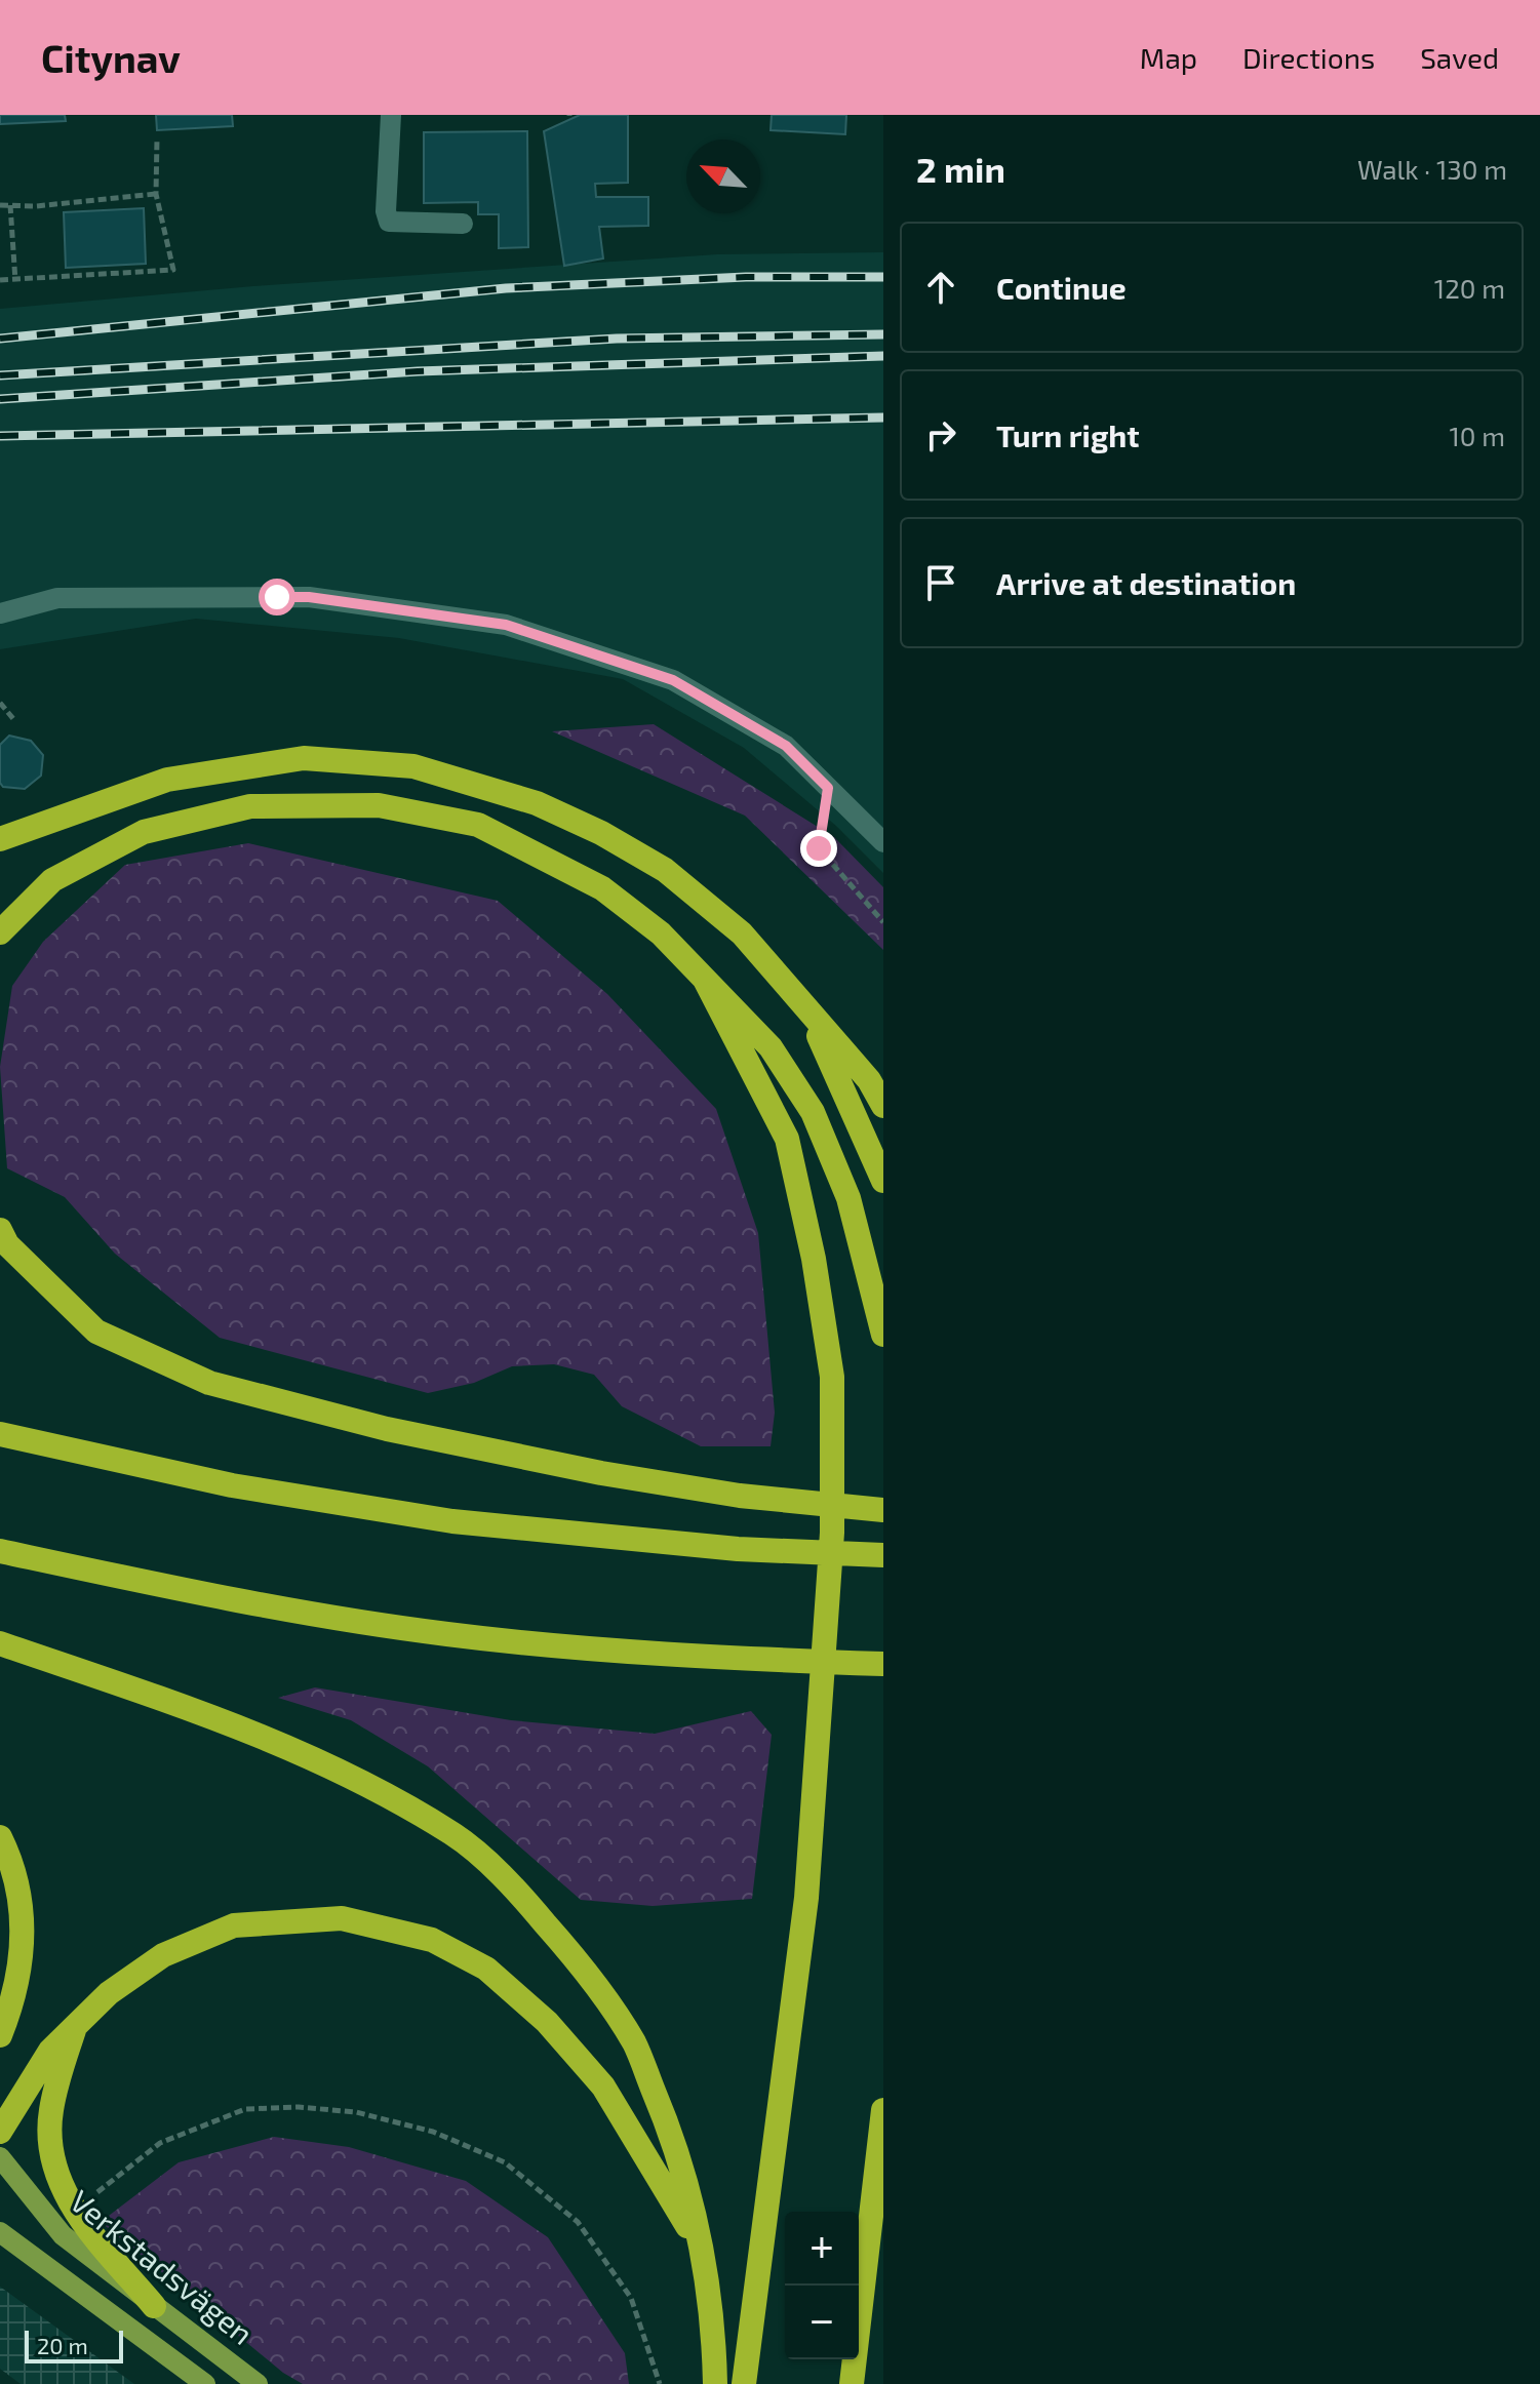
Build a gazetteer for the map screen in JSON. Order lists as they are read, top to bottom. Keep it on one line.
{"streets":{"main road":["Verkstadsvägen"]},"scale_bar":"20 m","north":"top left","page":{"header":"Citynav","nav":["Map","Directions","Saved"],"heading":["2 min","Walk · 130 m"],"list":[["Continue","120 m"],["Turn right","10 m"],"Arrive at destination"],"map_buttons":["+","−"],"scale":"20 m"}}
